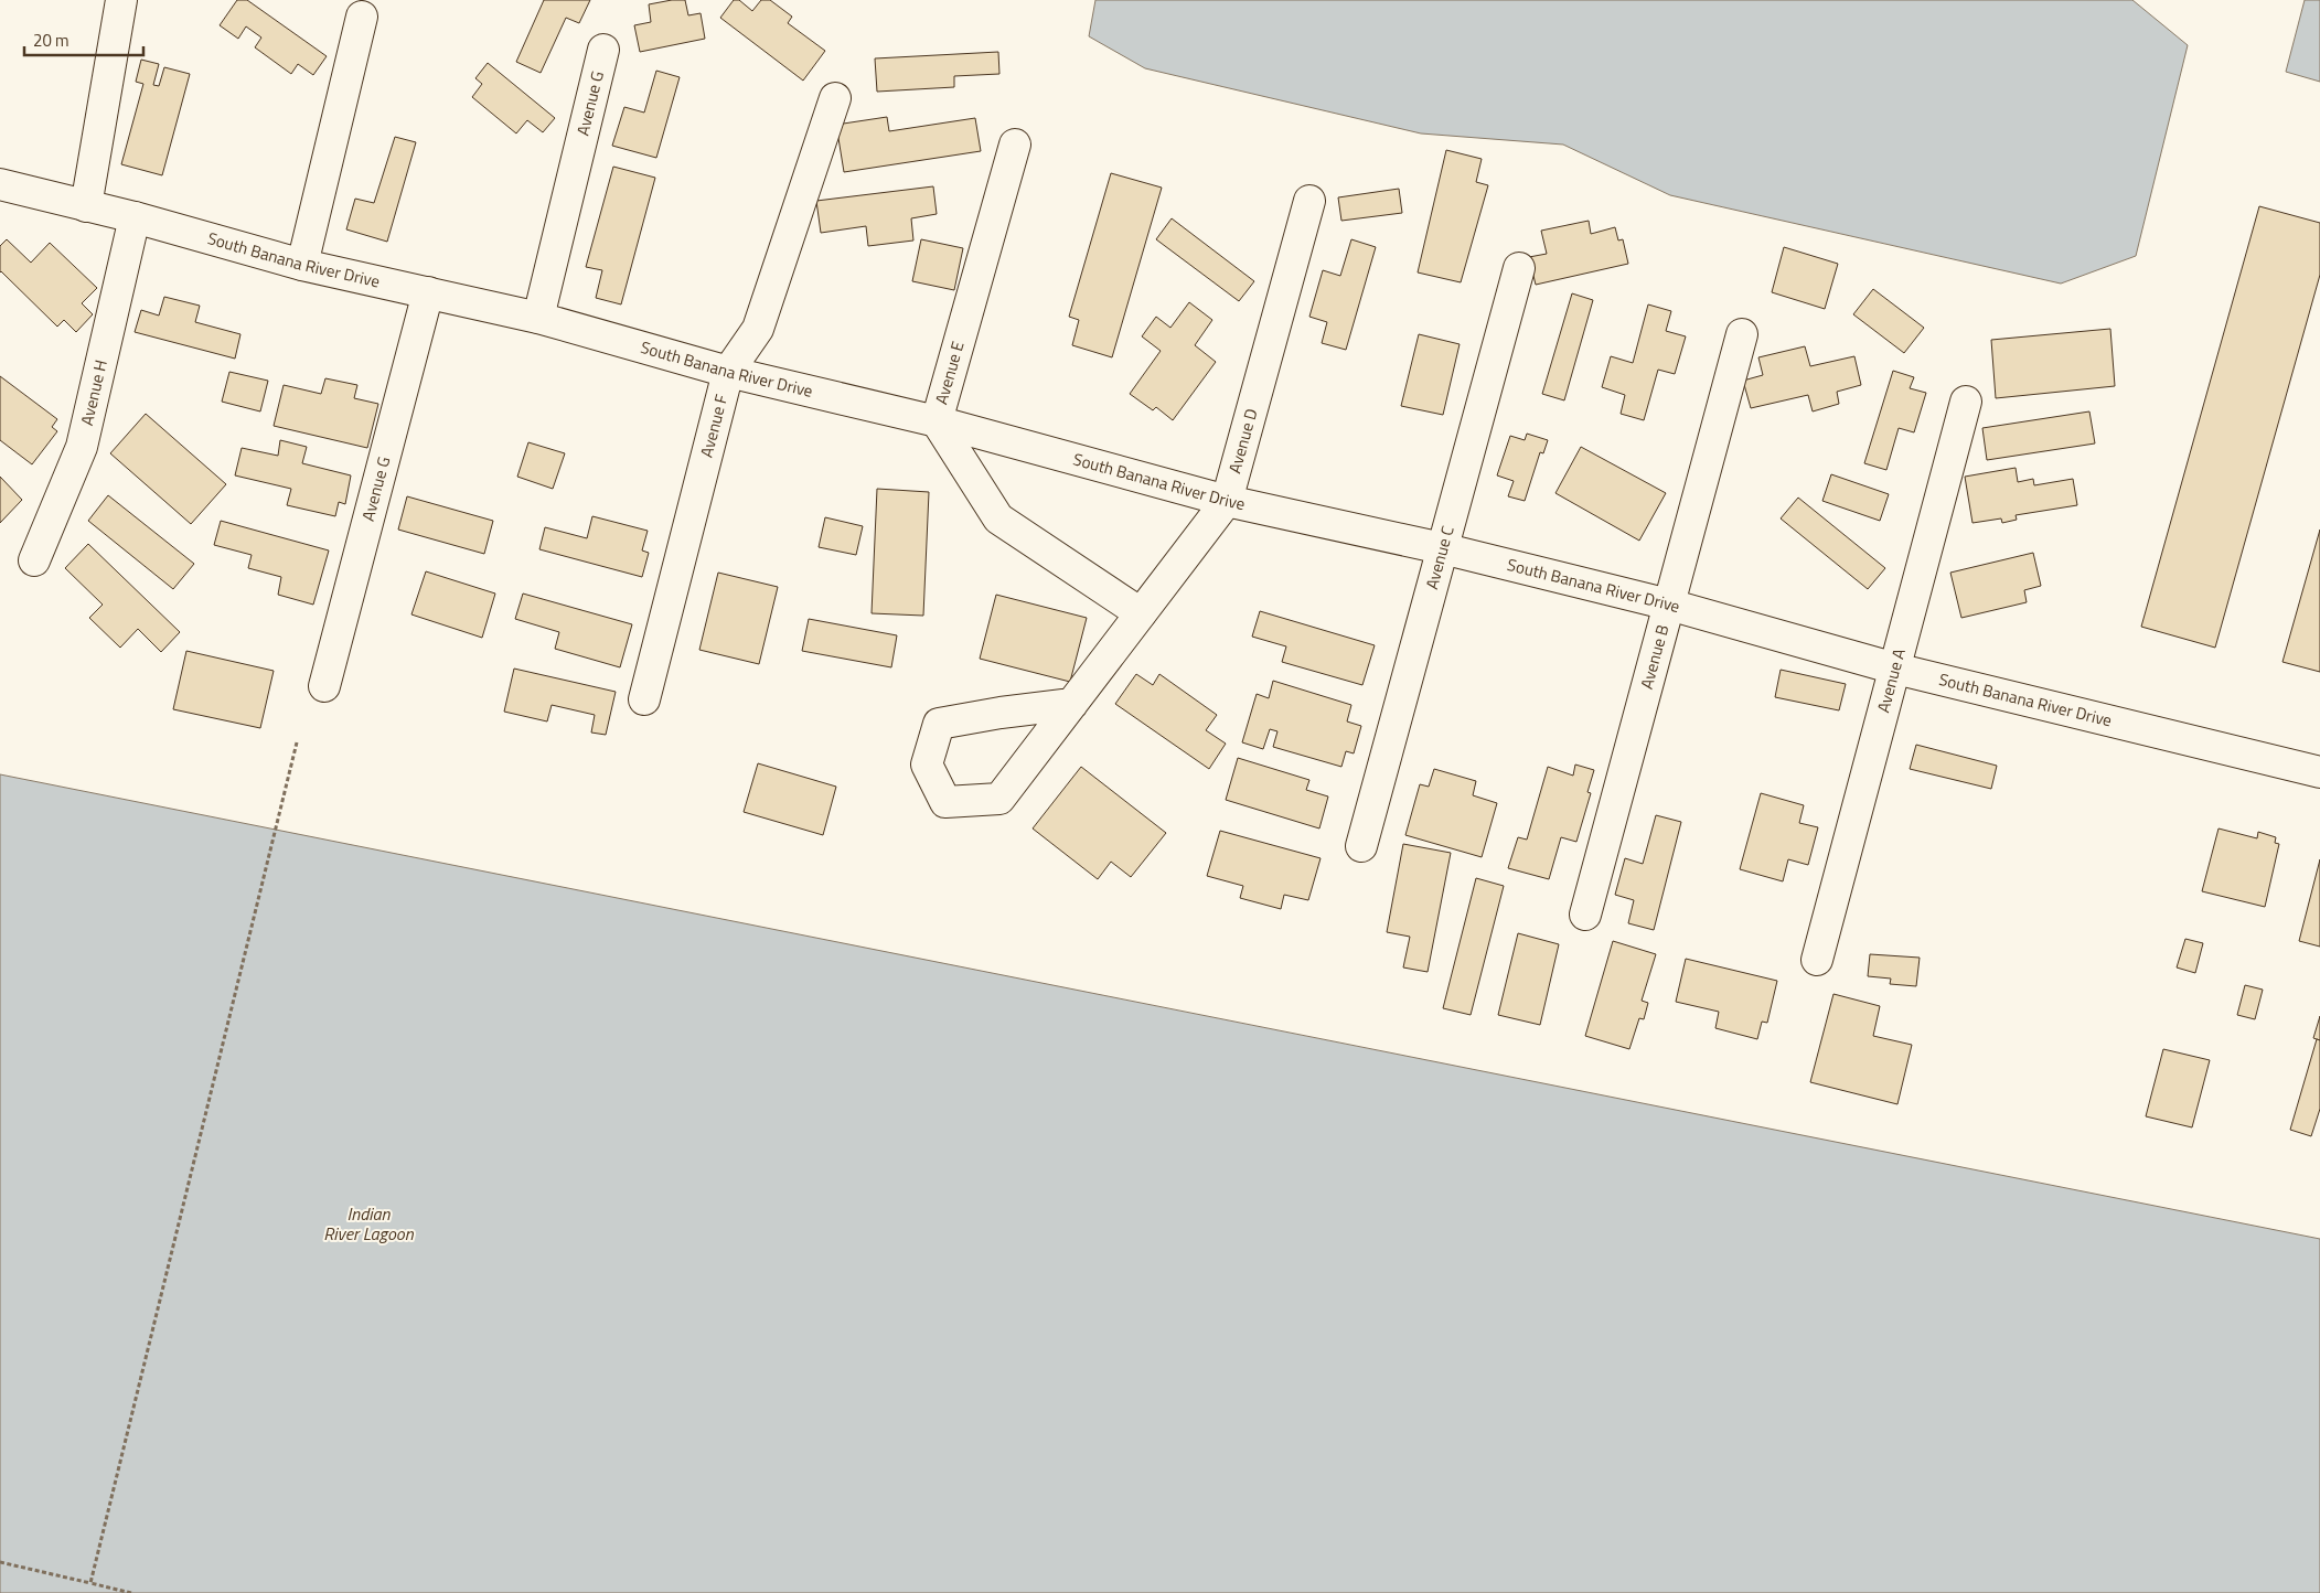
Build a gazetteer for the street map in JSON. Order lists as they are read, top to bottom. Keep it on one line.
{"streets":{"street":["Avenue G","South Banana River Drive","Avenue E","Avenue H","Avenue F","Avenue D","Avenue C","Avenue B","Avenue A"]},"crossings":[["Avenue G","South Banana River Drive"],["South Banana River Drive","Avenue E"],["South Banana River Drive","Avenue H"],["South Banana River Drive","Avenue F"],["South Banana River Drive","Avenue D"],["South Banana River Drive","Avenue C"],["South Banana River Drive","Avenue B"],["South Banana River Drive","Avenue A"],["Avenue E","Avenue D"]],"water":["Indian River Lagoon"],"scale_bar":"20 m"}
